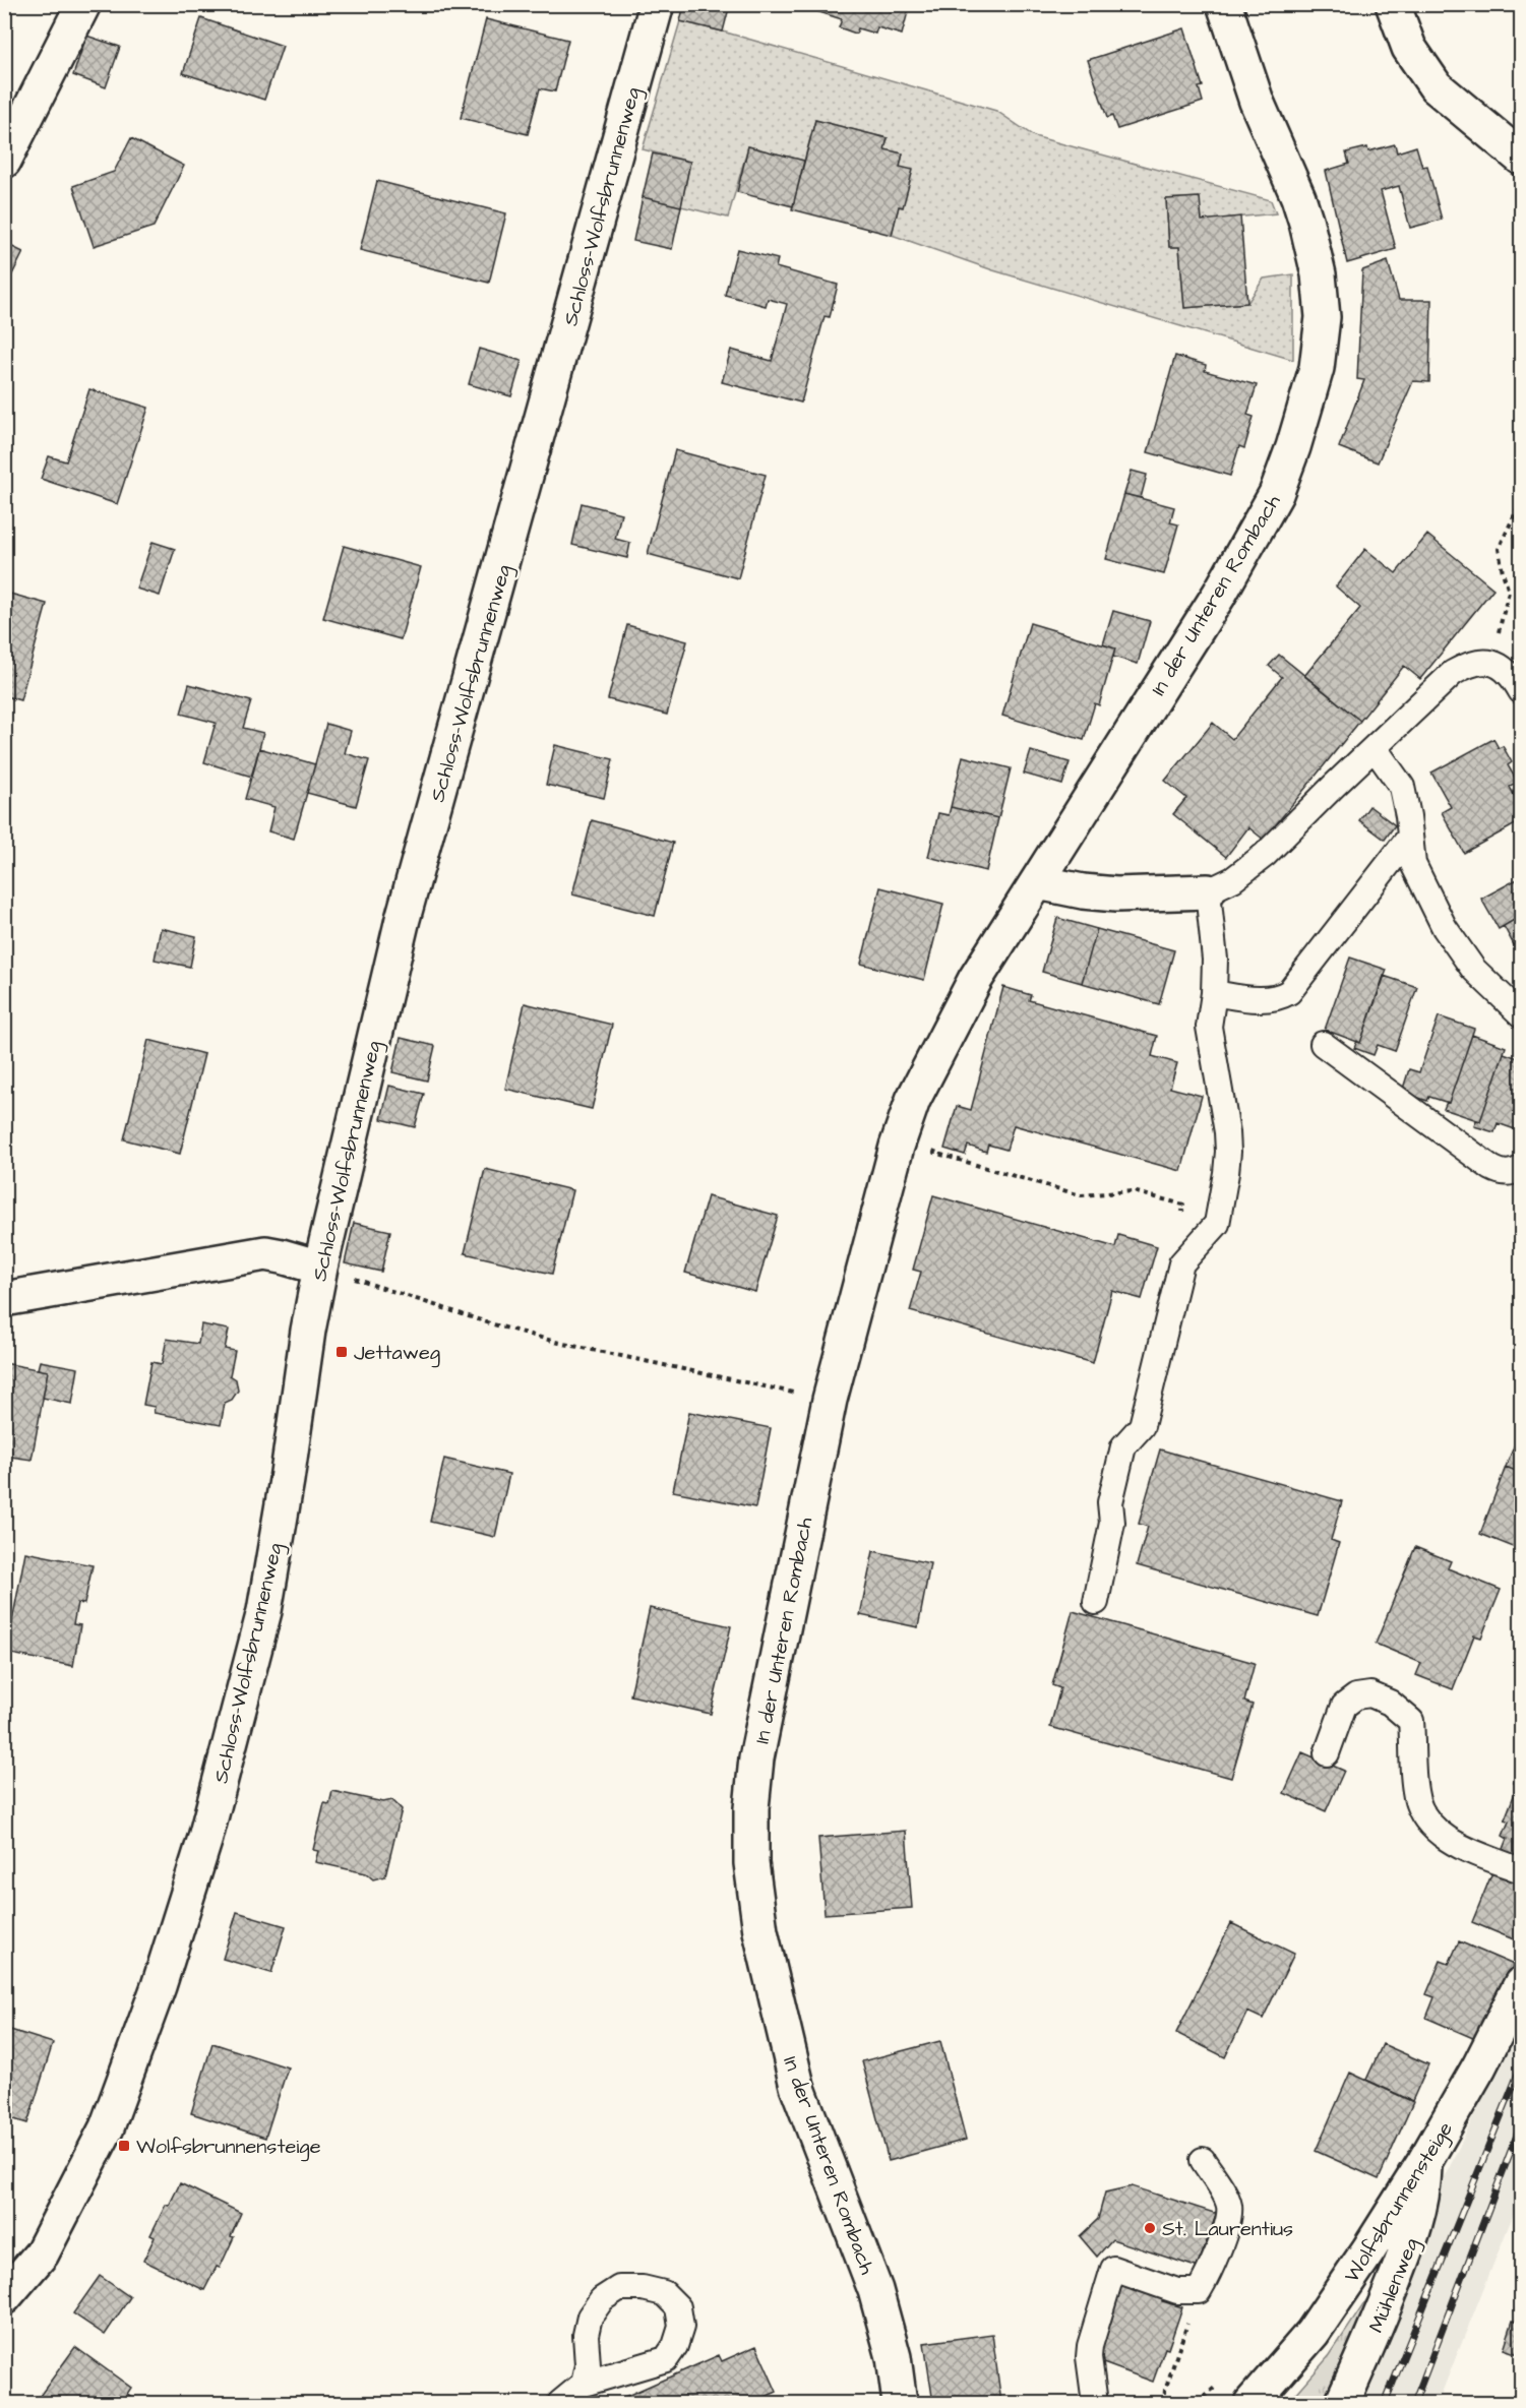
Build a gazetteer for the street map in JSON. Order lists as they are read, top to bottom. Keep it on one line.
{"streets":{"street":["Schloss-Wolfsbrunnenweg","In der Unteren Rombach","Wolfsbrunnensteige","Mühlenweg"]},"crossings":[["Wolfsbrunnensteige","Mühlenweg"]],"places":{"transit":["Jettaweg","Wolfsbrunnensteige"],"other":["St. Laurentius"]}}
